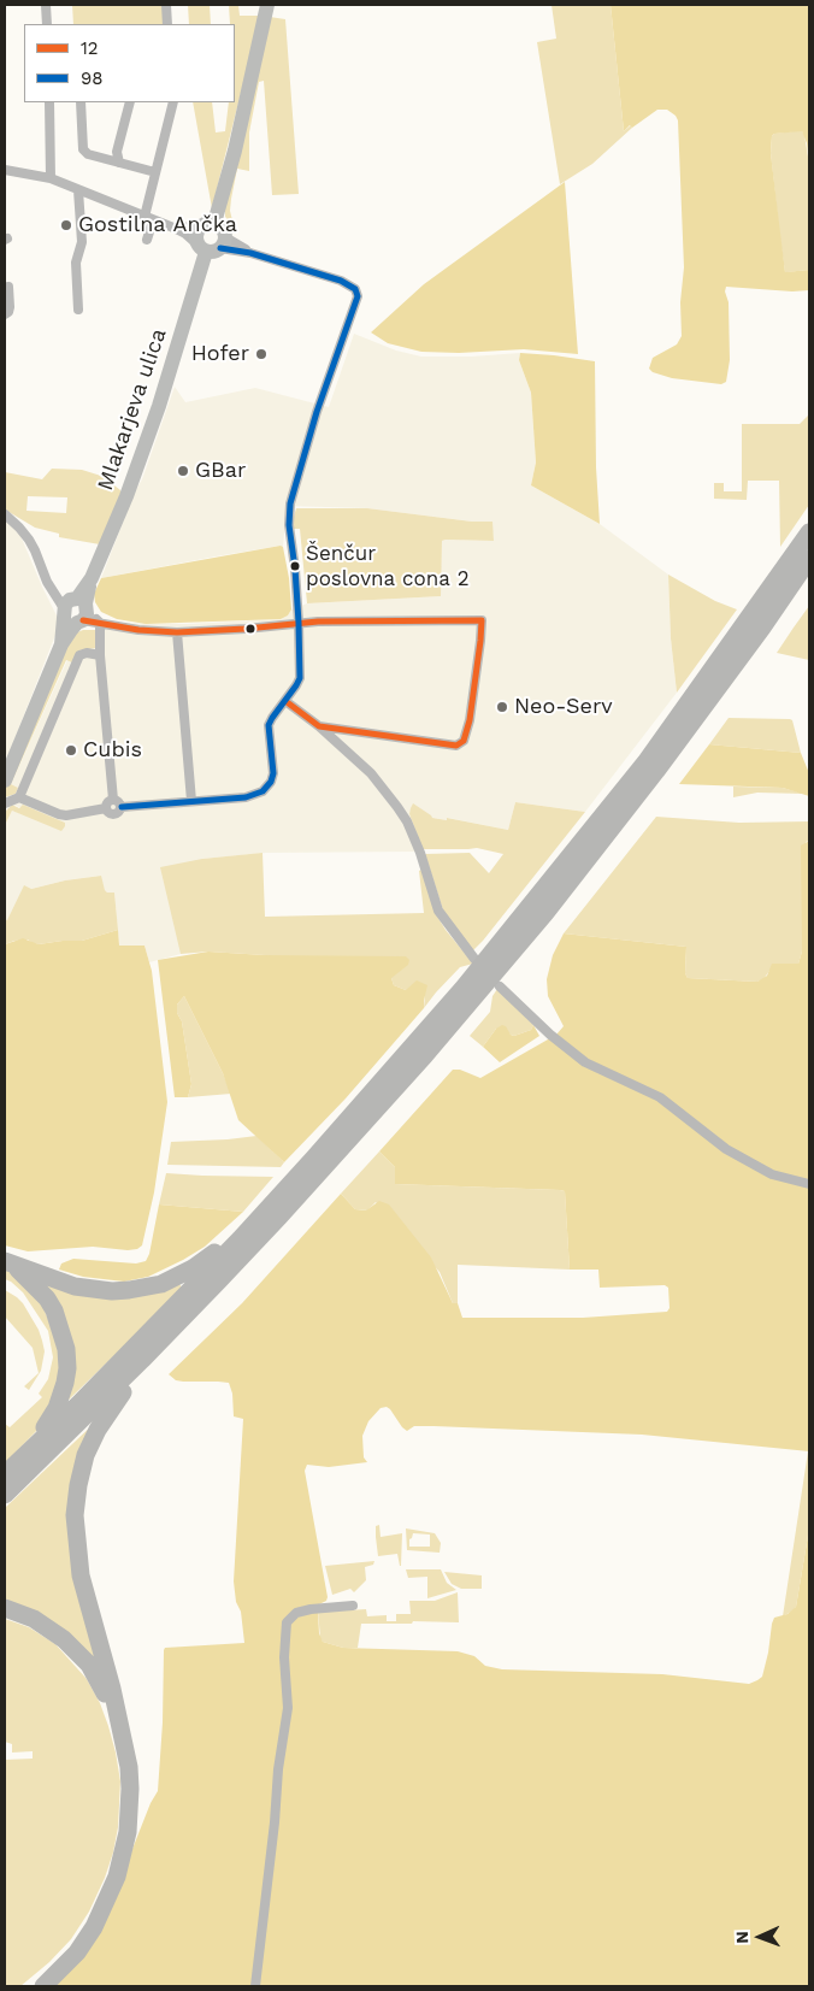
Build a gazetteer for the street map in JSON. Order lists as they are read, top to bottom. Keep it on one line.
{"streets":{"main road":["Mlakarjeva ulica"]},"places":["Gostilna Ančka","Hofer","GBar","Šenčur poslovna cona 2","Neo-Serv","Cubis"],"lines":["transit line 98","transit line 12"],"legend":["12","98"],"north":"left"}
